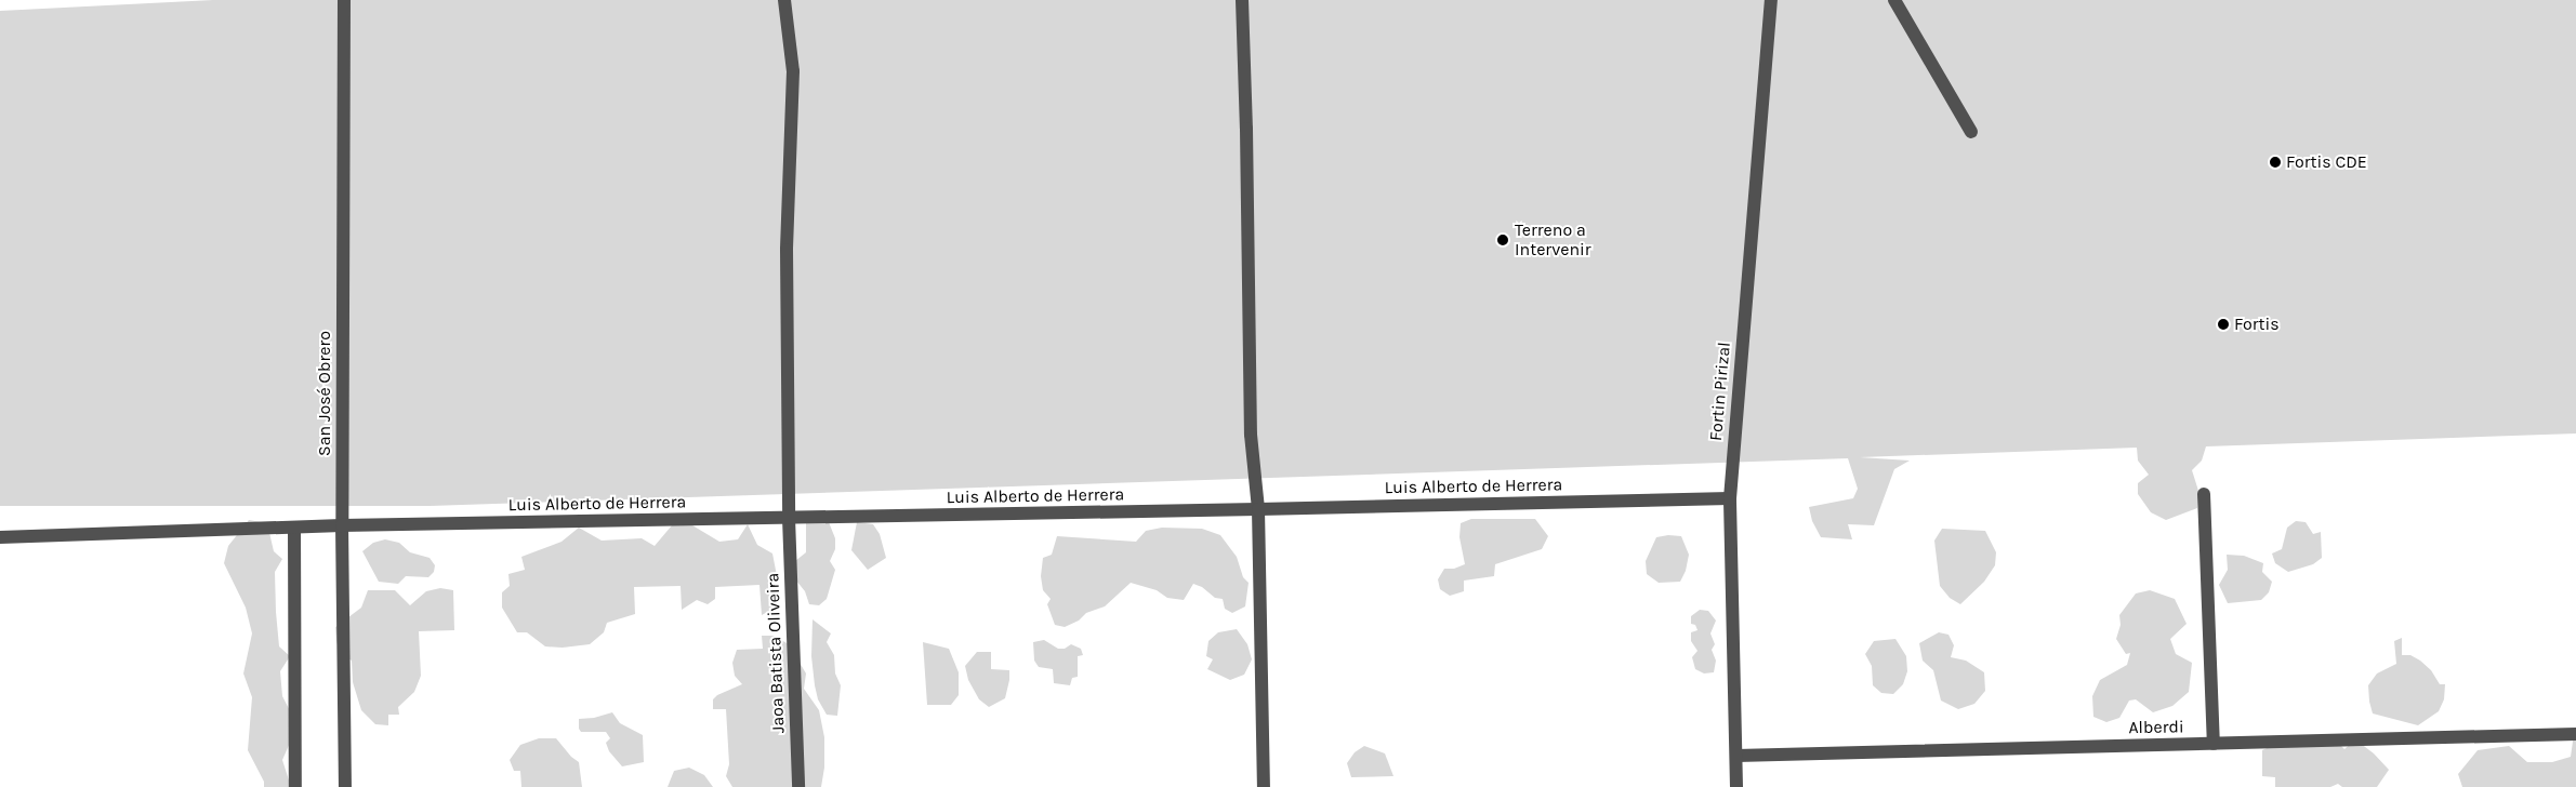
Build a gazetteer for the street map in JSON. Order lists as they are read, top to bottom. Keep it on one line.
{"streets":{"street":["Fortin Pirizal","San José Obrero","Luis Alberto de Herrera","Jaoa Batista Oliveira","Alberdi"]},"crossings":[["Fortin Pirizal","Luis Alberto de Herrera"],["Fortin Pirizal","Alberdi"],["San José Obrero","Luis Alberto de Herrera"],["Luis Alberto de Herrera","Jaoa Batista Oliveira"]],"places":["Fortis CDE","Terreno a Intervenir","Fortis"]}
